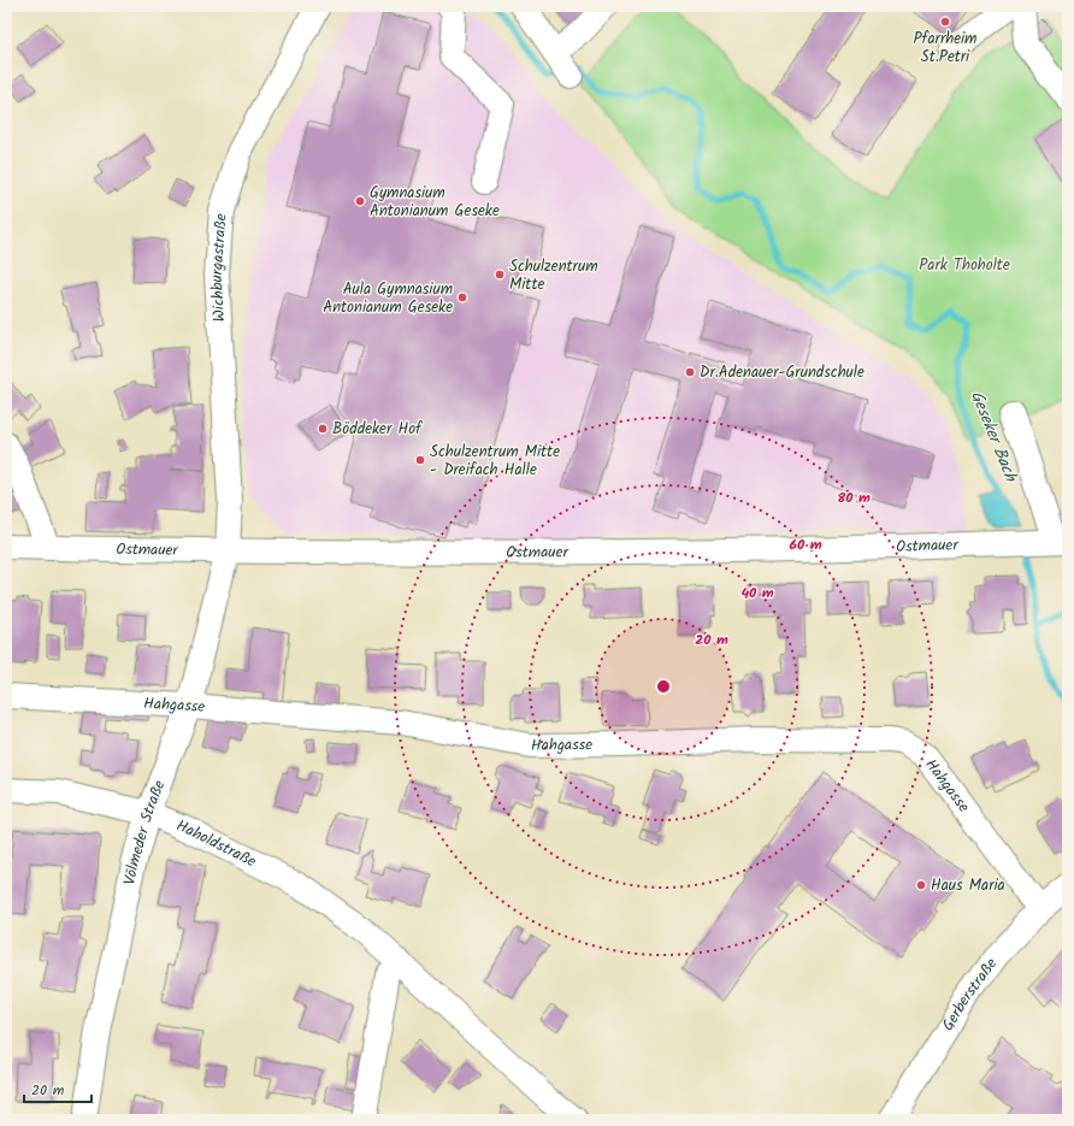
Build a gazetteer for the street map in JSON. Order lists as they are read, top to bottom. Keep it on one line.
{"streets":{"street":["Wichburgastraße","Ostmauer","Hahgasse","Völmeder Straße","Haholdstraße","Gerberstraße"]},"crossings":[["Wichburgastraße","Ostmauer"],["Wichburgastraße","Völmeder Straße"],["Ostmauer","Völmeder Straße"],["Hahgasse","Völmeder Straße"],["Hahgasse","Gerberstraße"],["Völmeder Straße","Haholdstraße"]],"water":["Geseker Bach"],"parks":["Park Thoholte"],"places":["Pfarrheim St.Petri","Gymnasium Antonianum Geseke","Schulzentrum Mitte","Aula Gymnasium Antonianum Geseke","Dr.Adenauer-Grundschule","Böddeker Hof","Schulzentrum Mitte - Dreifach Halle","Haus Maria"],"scale_bar":"20 m","rings":["80 m","60 m","40 m","20 m"]}
